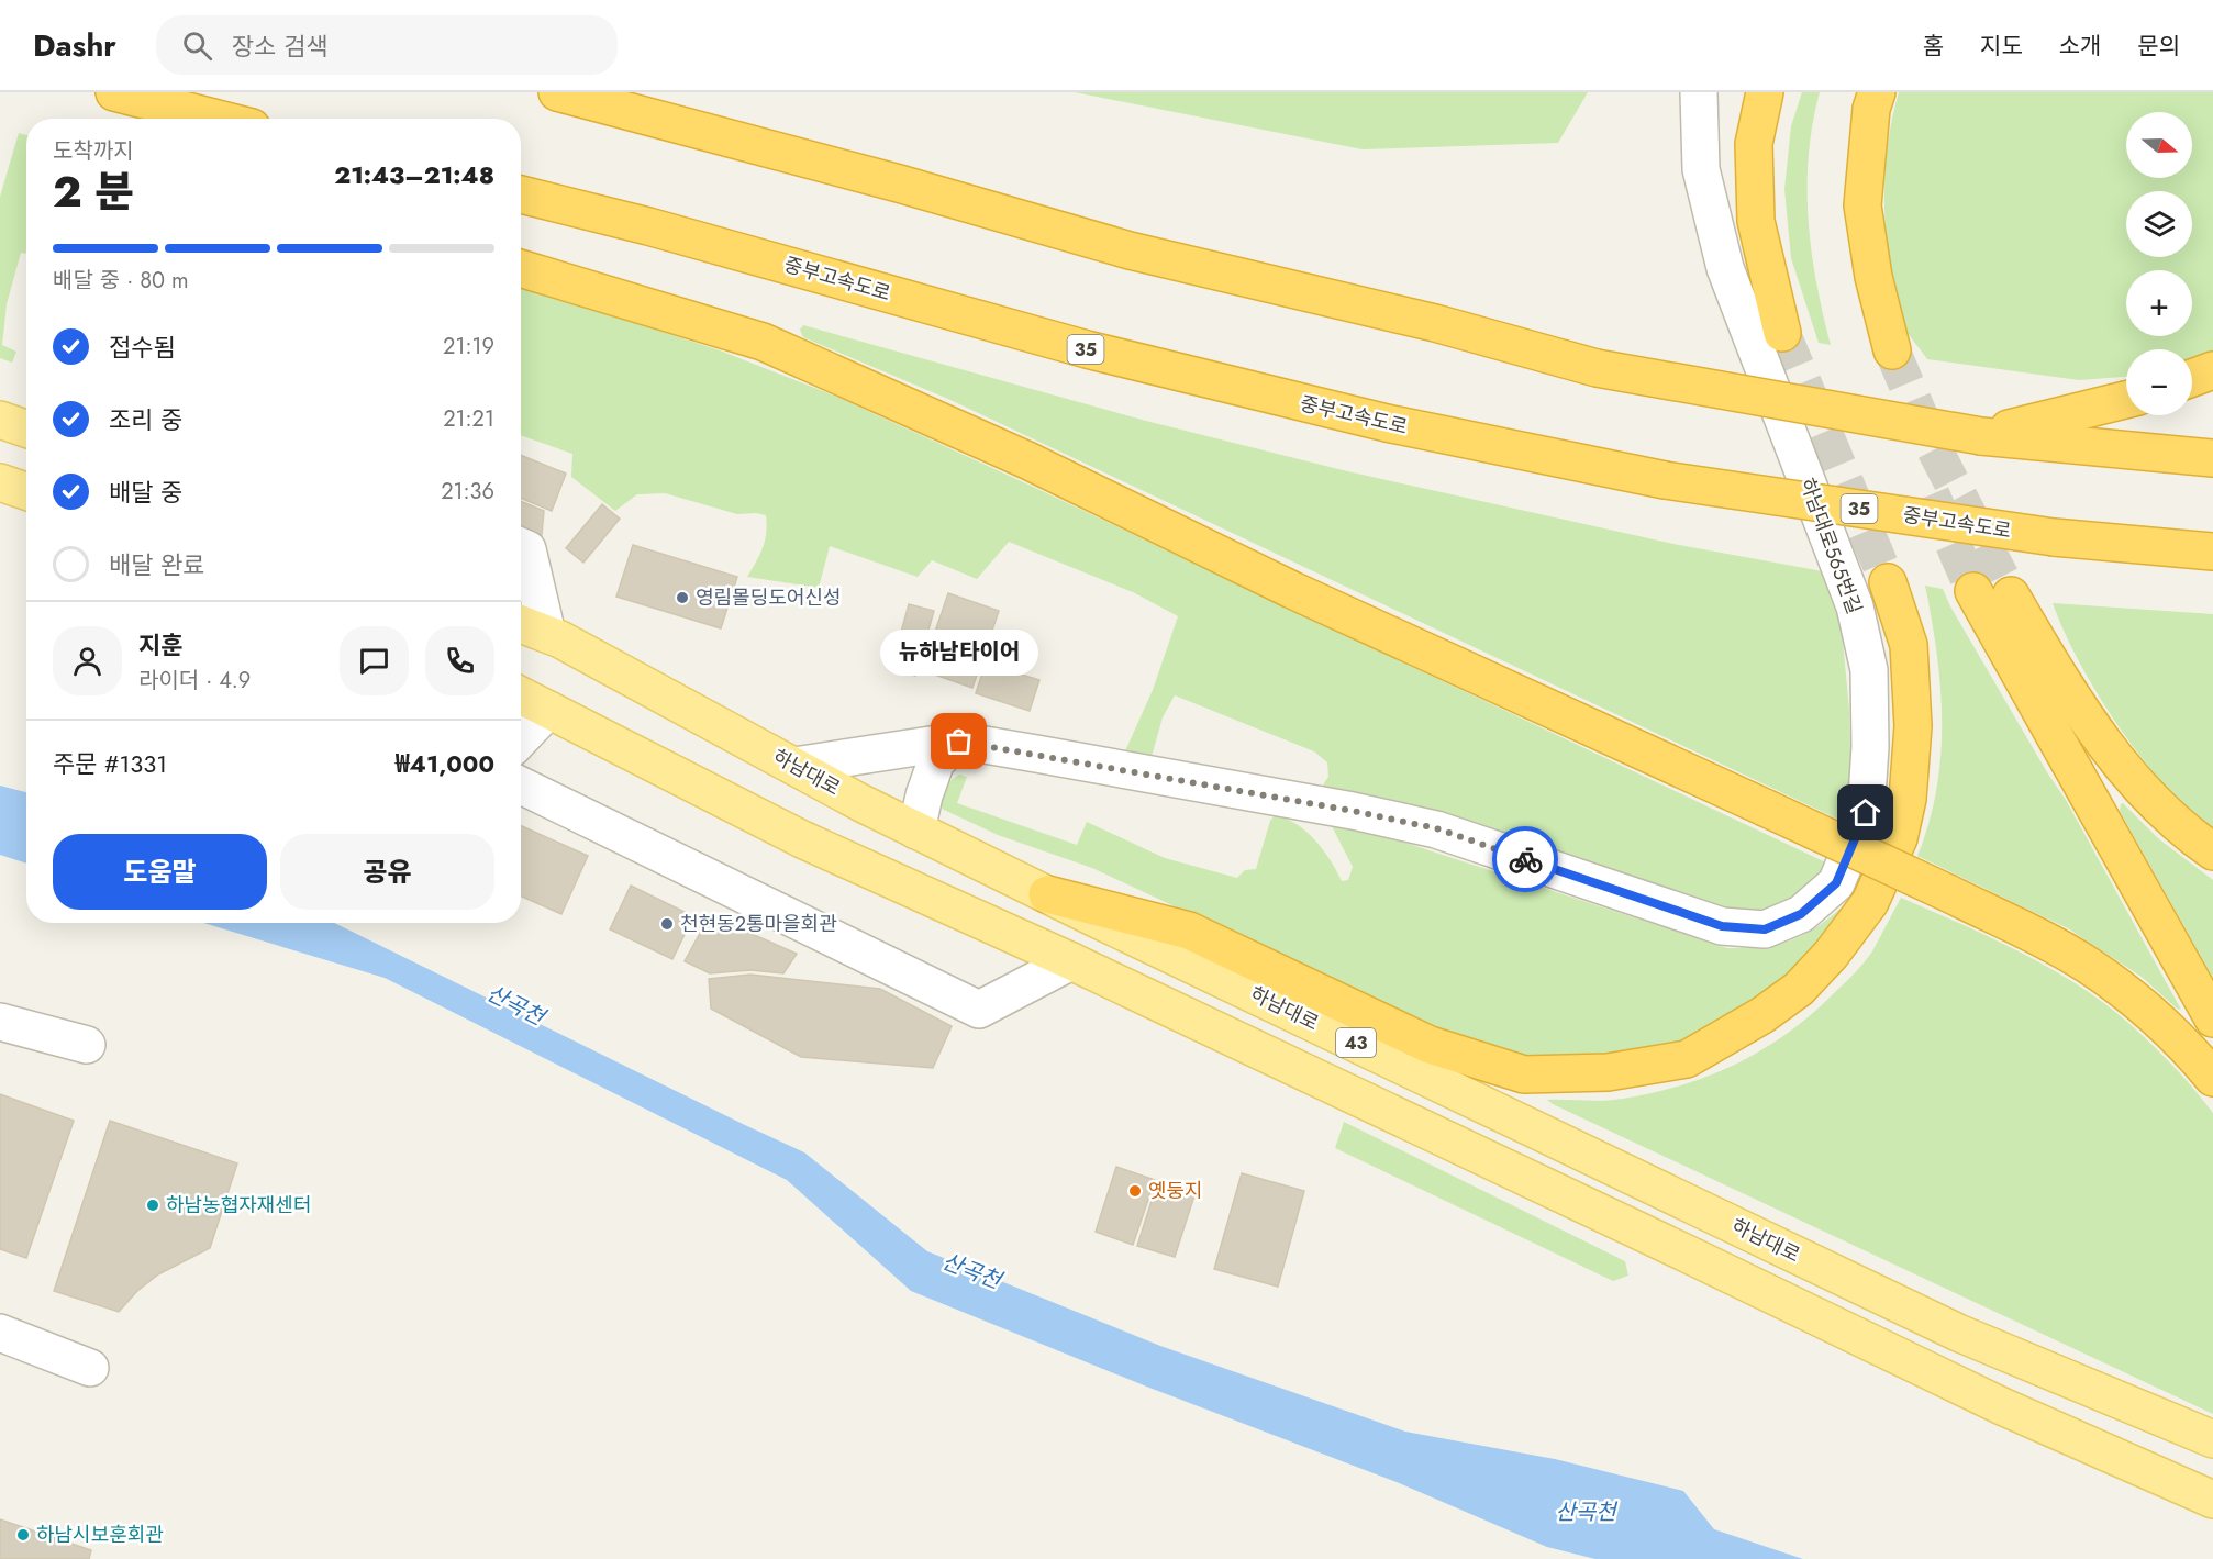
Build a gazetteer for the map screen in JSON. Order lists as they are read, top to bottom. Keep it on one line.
{"streets":{"highway":["중부고속도로","35"],"main road":["하남대로","43"],"street":["하남대로565번길"]},"crossings":[["하남대로565번길","하남대로"]],"water":["산곡천"],"places":["영림몰딩도어신성","뉴하남타이어","천현동2통마을회관","옛둥지","하남농협자재센터","하남시보훈회관"],"north":"right","page":{"header":"Dashr","search":"장소 검색","nav":["홈","지도","소개","문의"],"map_buttons":["+","−"],"heading":["2 분","도착까지","21:43–21:48"],"panel":["지훈","라이더 · 4.9","주문 #1331","₩41,000"],"bar":"배달 중 · 80 m","list":[["접수됨","21:19"],["조리 중","21:21"],["배달 중","21:36"],"배달 완료"],"bubble":"뉴하남타이어","buttons":["도움말","공유"]}}
